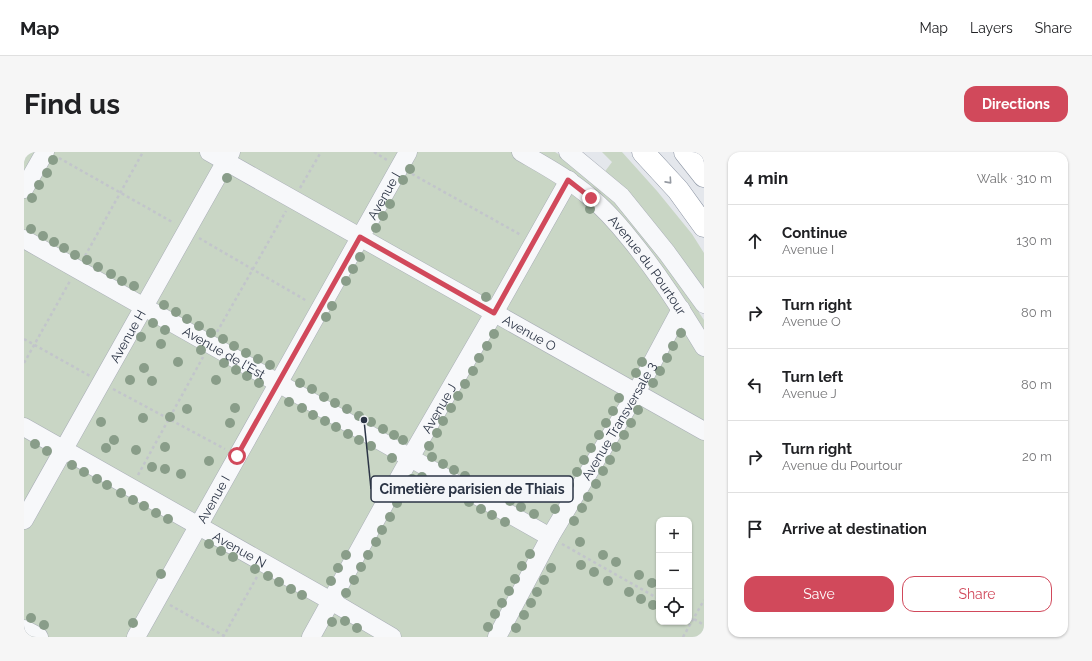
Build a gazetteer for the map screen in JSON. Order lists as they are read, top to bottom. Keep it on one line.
{"streets":{"lane":["Avenue I","Avenue du Pourtour","Avenue O","Avenue H","Avenue de l'Est","Avenue J","Avenue Transversale 3","Avenue N"]},"crossings":[["Avenue I","Avenue O"],["Avenue I","Avenue de l'Est"],["Avenue I","Avenue N"],["Avenue du Pourtour","Avenue J"],["Avenue du Pourtour","Avenue Transversale 3"],["Avenue O","Avenue H"],["Avenue O","Avenue J"],["Avenue O","Avenue Transversale 3"],["Avenue H","Avenue de l'Est"],["Avenue H","Avenue N"],["Avenue de l'Est","Avenue J"],["Avenue de l'Est","Avenue Transversale 3"],["Avenue J","Avenue N"]],"places":["Cimetière parisien de Thiais"],"page":{"header":"Map","nav":["Map","Layers","Share"],"buttons":["Directions",["Save","Share"]],"title":"Find us","heading":["4 min","Walk · 310 m"],"list":[["Continue","Avenue I","130 m"],["Turn right","Avenue O","80 m"],["Turn left","Avenue J","80 m"],["Turn right","Avenue du Pourtour","20 m"],"Arrive at destination"],"map_buttons":["+","−"]}}
